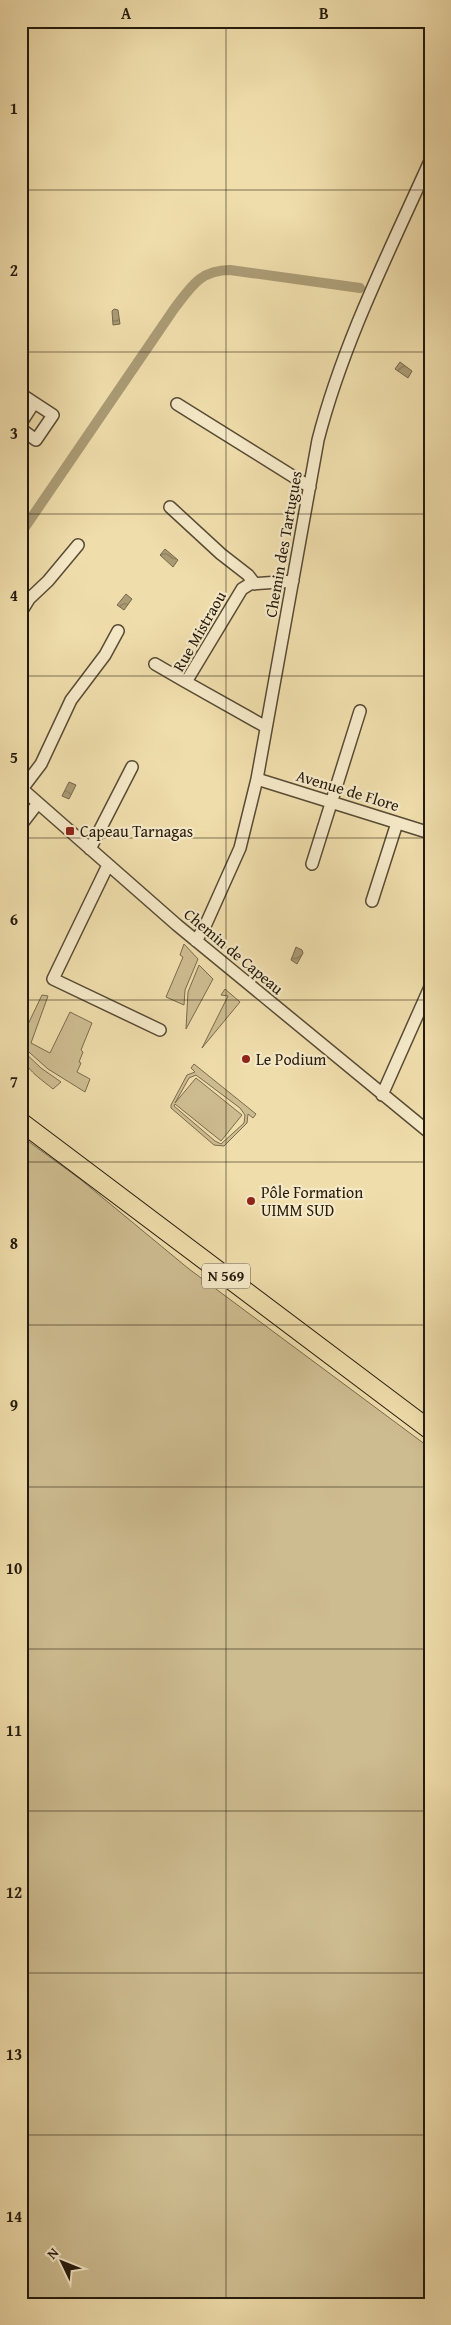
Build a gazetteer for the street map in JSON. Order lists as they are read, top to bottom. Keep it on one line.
{"streets":{"main road":["N 569"],"street":["Chemin des Tartugues","Rue Mistraou","Avenue de Flore","Chemin de Capeau"]},"crossings":[["Chemin des Tartugues","Rue Mistraou"],["Chemin des Tartugues","Avenue de Flore"],["Chemin des Tartugues","Chemin de Capeau"]],"places":{"transit":["Capeau Tarnagas"],"other":["Le Podium","Pôle Formation UIMM SUD"]},"north":"top left","grid":{"columns":["A","B"],"rows":["1","2","3","4","5","6","7","8","9","10","11","12","13","14"]}}
